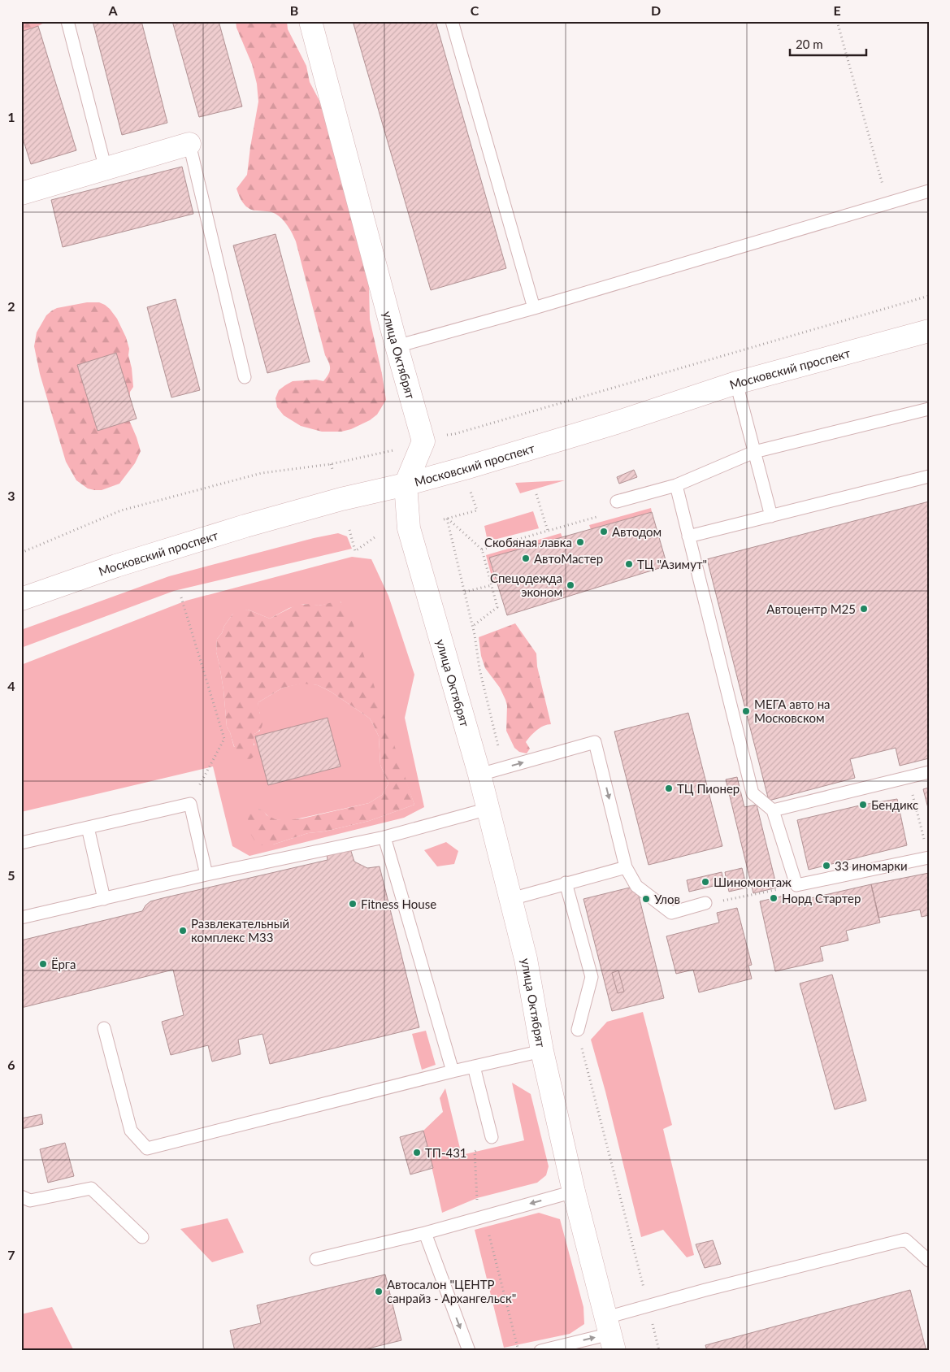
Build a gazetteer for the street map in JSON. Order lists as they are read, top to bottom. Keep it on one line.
{"streets":{"street":["улица Октябрят","Московский проспект"]},"crossings":[["улица Октябрят","Московский проспект"]],"places":["Автодом","Скобяная лавка","АвтоМастер","ТЦ \"Азимут\"","Спецодежда эконом","Автоцентр М25","МЕГА авто на Московском","ТЦ Пионер","Бендикс","33 иномарки","Шиномонтаж","Норд Стартер","Улов","Fitness House","Развлекательный комплекс М33","Ёрга","ТП-431","Автосалон \"ЦЕНТР санрайз - Архангельск\""],"scale_bar":"20 m","grid":{"columns":["A","B","C","D","E"],"rows":["1","2","3","4","5","6","7"]}}
